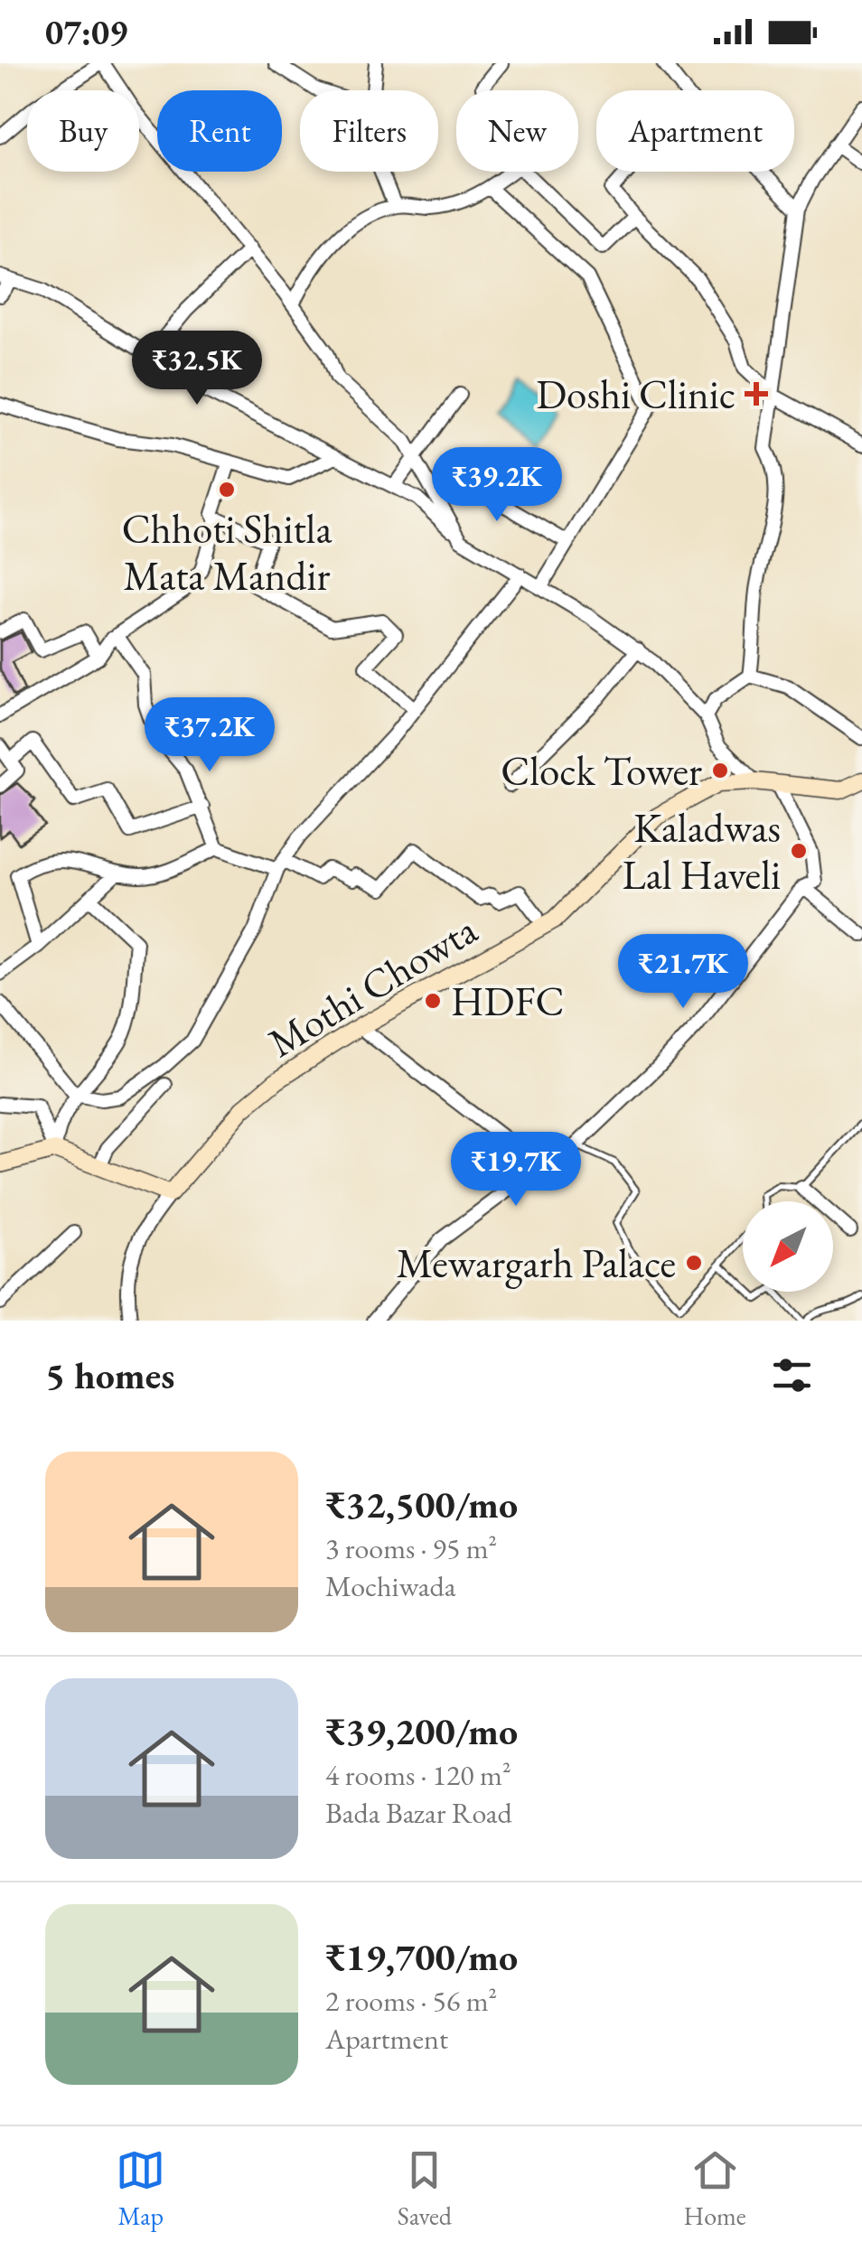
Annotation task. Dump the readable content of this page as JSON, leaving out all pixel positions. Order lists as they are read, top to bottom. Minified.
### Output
{"streets":{"main road":["Mothi Chowta"]},"places":{"health":["Doshi Clinic"],"other":["Chhoti Shitla Mata Mandir","Clock Tower","Kaladwas Lal Haveli","HDFC","Mewargarh Palace"]},"north":"bottom left","page":{"status":"07:09","chip":["Buy","Rent","Filters","New","Apartment"],"price":["₹32.5K","₹39.2K","₹37.2K","₹21.7K","₹19.7K"],"heading":"5 homes","list":[{"name":"₹32,500/mo","note":"3 rooms · 95 m² · Mochiwada"},{"name":"₹39,200/mo","note":"4 rooms · 120 m² · Bada Bazar Road"},{"name":"₹19,700/mo","note":"2 rooms · 56 m² · Apartment"}],"tabs":["Map","Saved","Home"]}}
